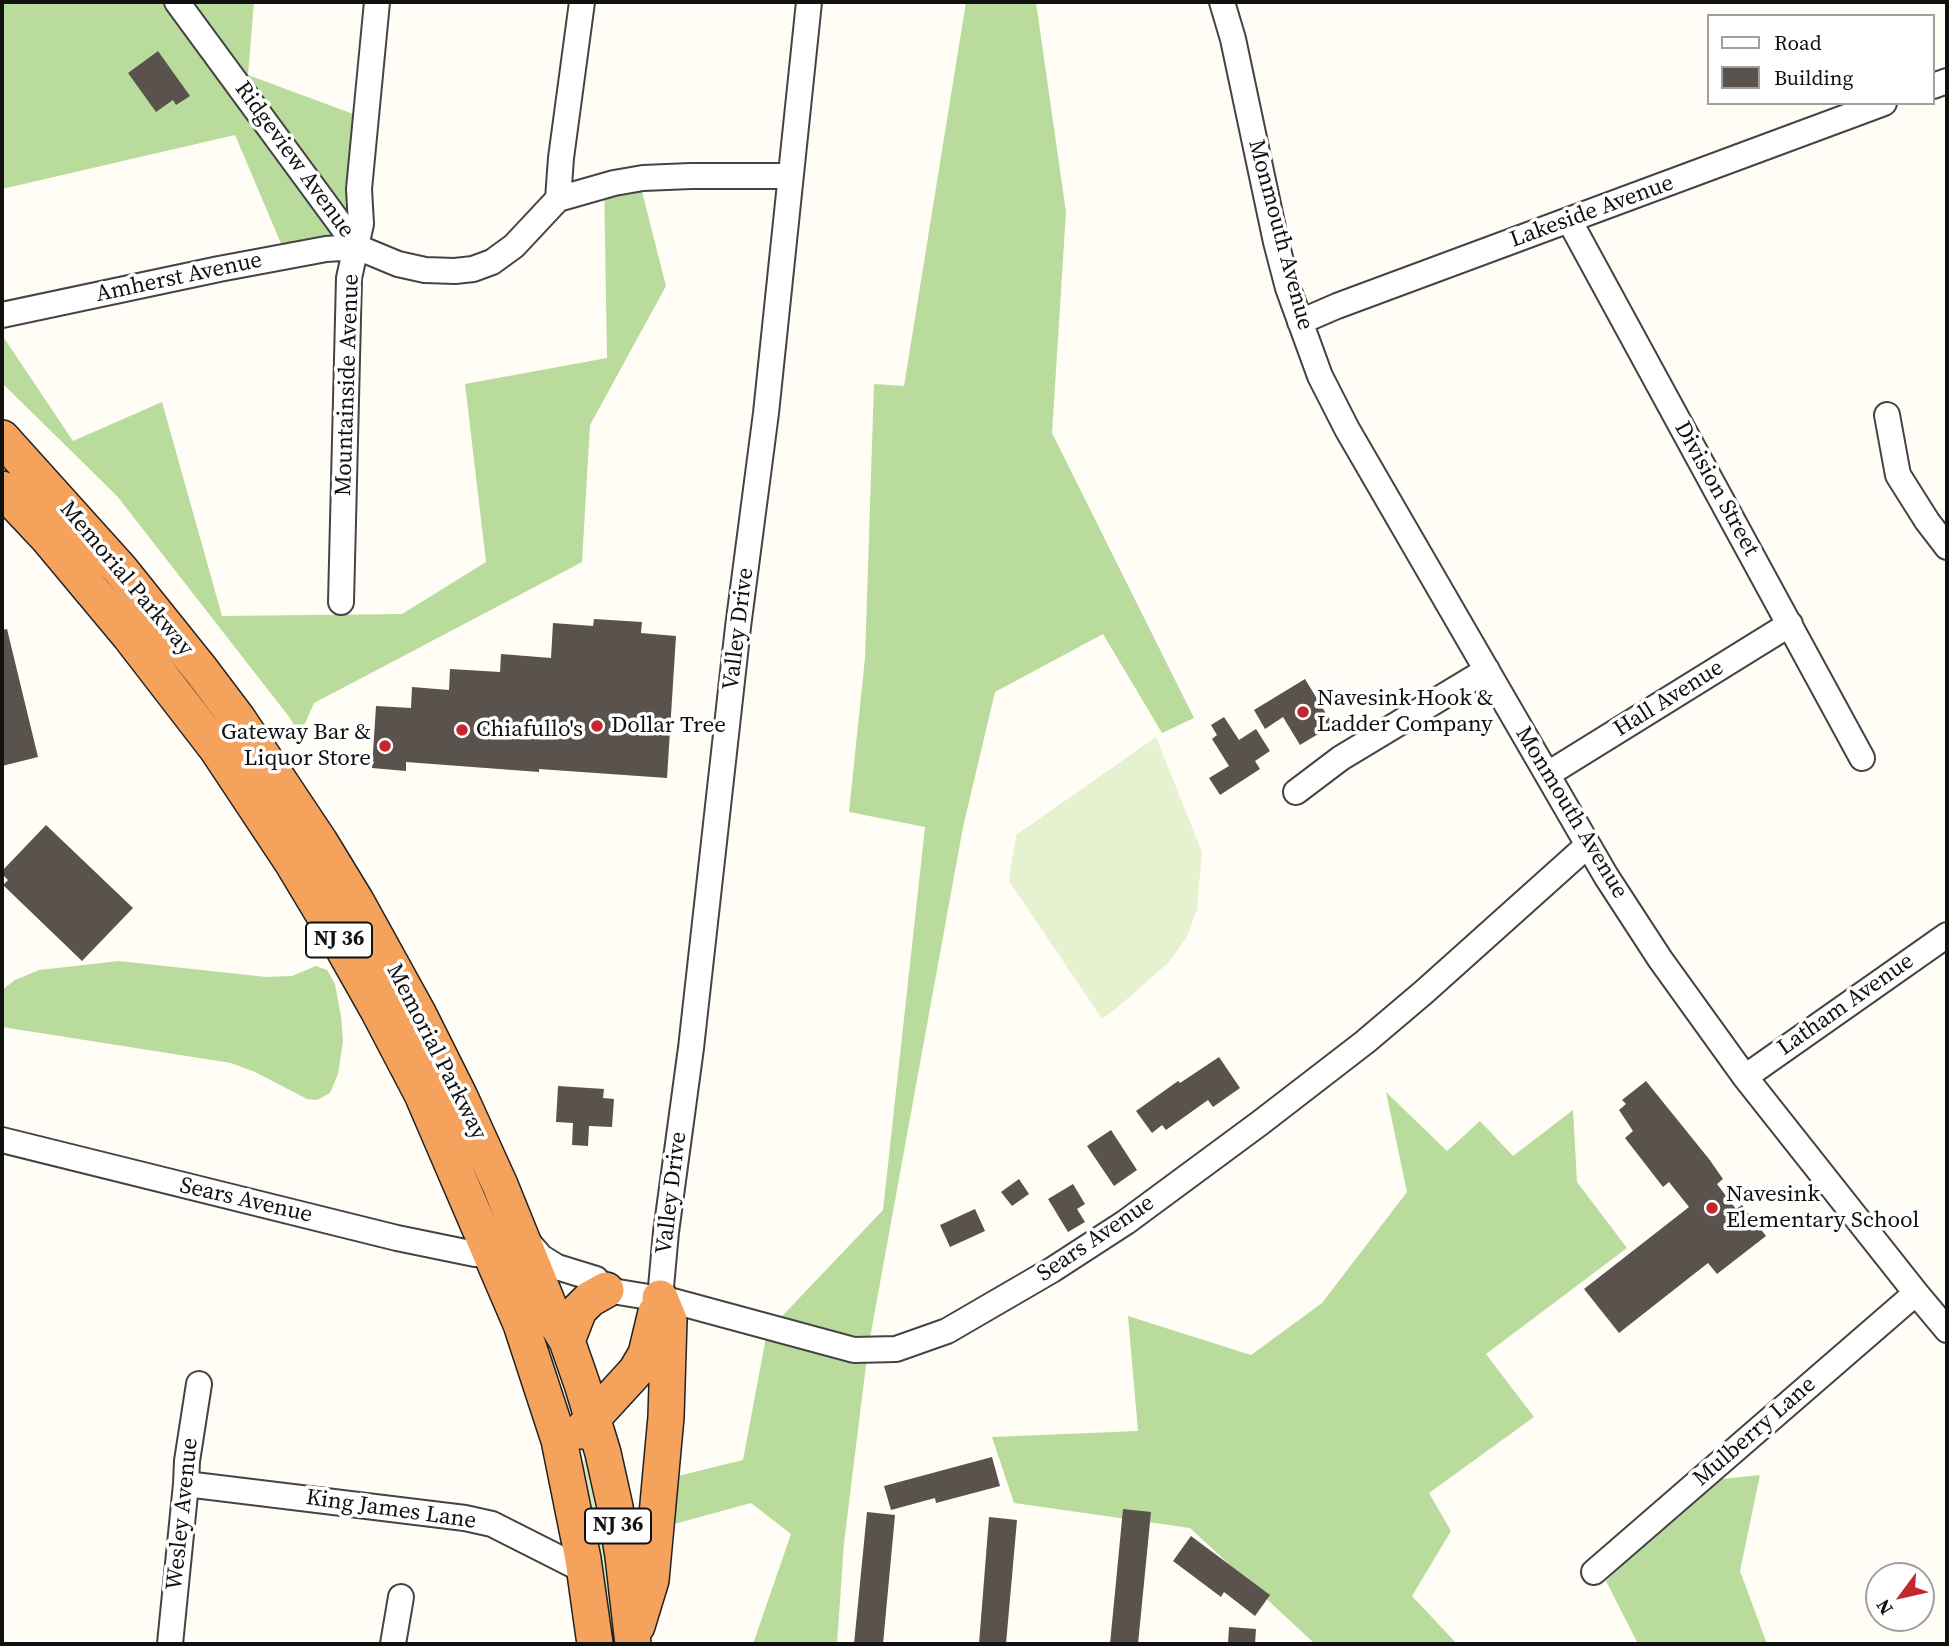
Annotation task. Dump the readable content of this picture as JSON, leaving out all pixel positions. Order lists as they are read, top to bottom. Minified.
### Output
{"streets":{"highway":["Memorial Parkway","NJ 36"],"street":["Ridgeview Avenue","Lakeside Avenue","Monmouth Avenue","Amherst Avenue","Mountainside Avenue","Division Street","Valley Drive","Hall Avenue","Latham Avenue","Sears Avenue","Mulberry Lane","King James Lane","Wesley Avenue"]},"crossings":[["Ridgeview Avenue","Amherst Avenue"],["Ridgeview Avenue","Mountainside Avenue"],["Lakeside Avenue","Monmouth Avenue"],["Lakeside Avenue","Division Street"],["Monmouth Avenue","Hall Avenue"],["Monmouth Avenue","Latham Avenue"],["Monmouth Avenue","Sears Avenue"],["Monmouth Avenue","Mulberry Lane"],["Amherst Avenue","Mountainside Avenue"],["Division Street","Hall Avenue"],["Memorial Parkway","Sears Avenue"],["Memorial Parkway","King James Lane"],["Valley Drive","Sears Avenue"],["King James Lane","Wesley Avenue"]],"places":["Navesink Hook & Ladder Company","Dollar Tree","Chiafullo's","Gateway Bar & Liquor Store","Navesink Elementary School"],"legend":["Road","Building"],"north":"bottom left"}
